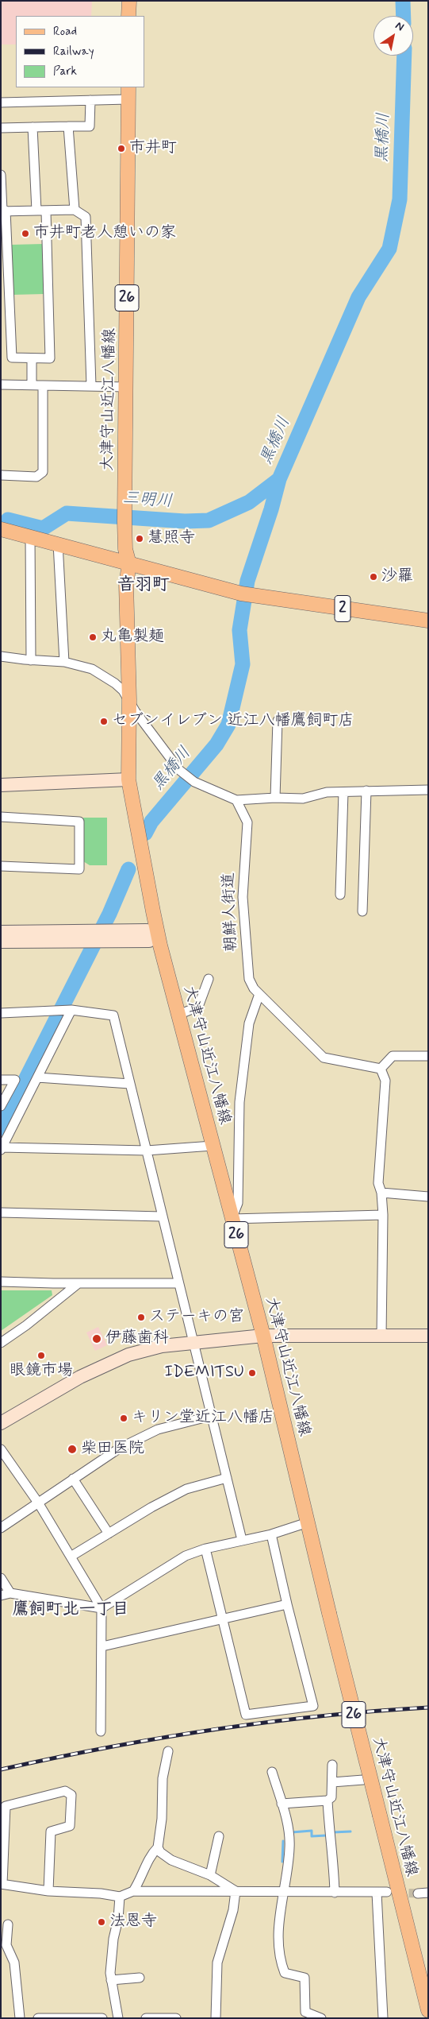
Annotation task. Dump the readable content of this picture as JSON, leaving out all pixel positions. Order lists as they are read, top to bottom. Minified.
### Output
{"streets":{"main road":["26","大津守山近江八幡線","2"],"street":["朝鮮人街道"]},"crossings":[["大津守山近江八幡線","2"]],"districts":["音羽町","鷹飼町北一丁目"],"water":["黒橋川","三明川"],"places":["市井町","市井町老人憩いの家","慧照寺","沙羅","丸亀製麺","セブンイレブン 近江八幡鷹飼町店","ステーキの宮","伊藤歯科","眼鏡市場","IDEMITSU","キリン堂近江八幡店","柴田医院","法恩寺"],"legend":["Road","Railway","Park"],"north":"top right"}
